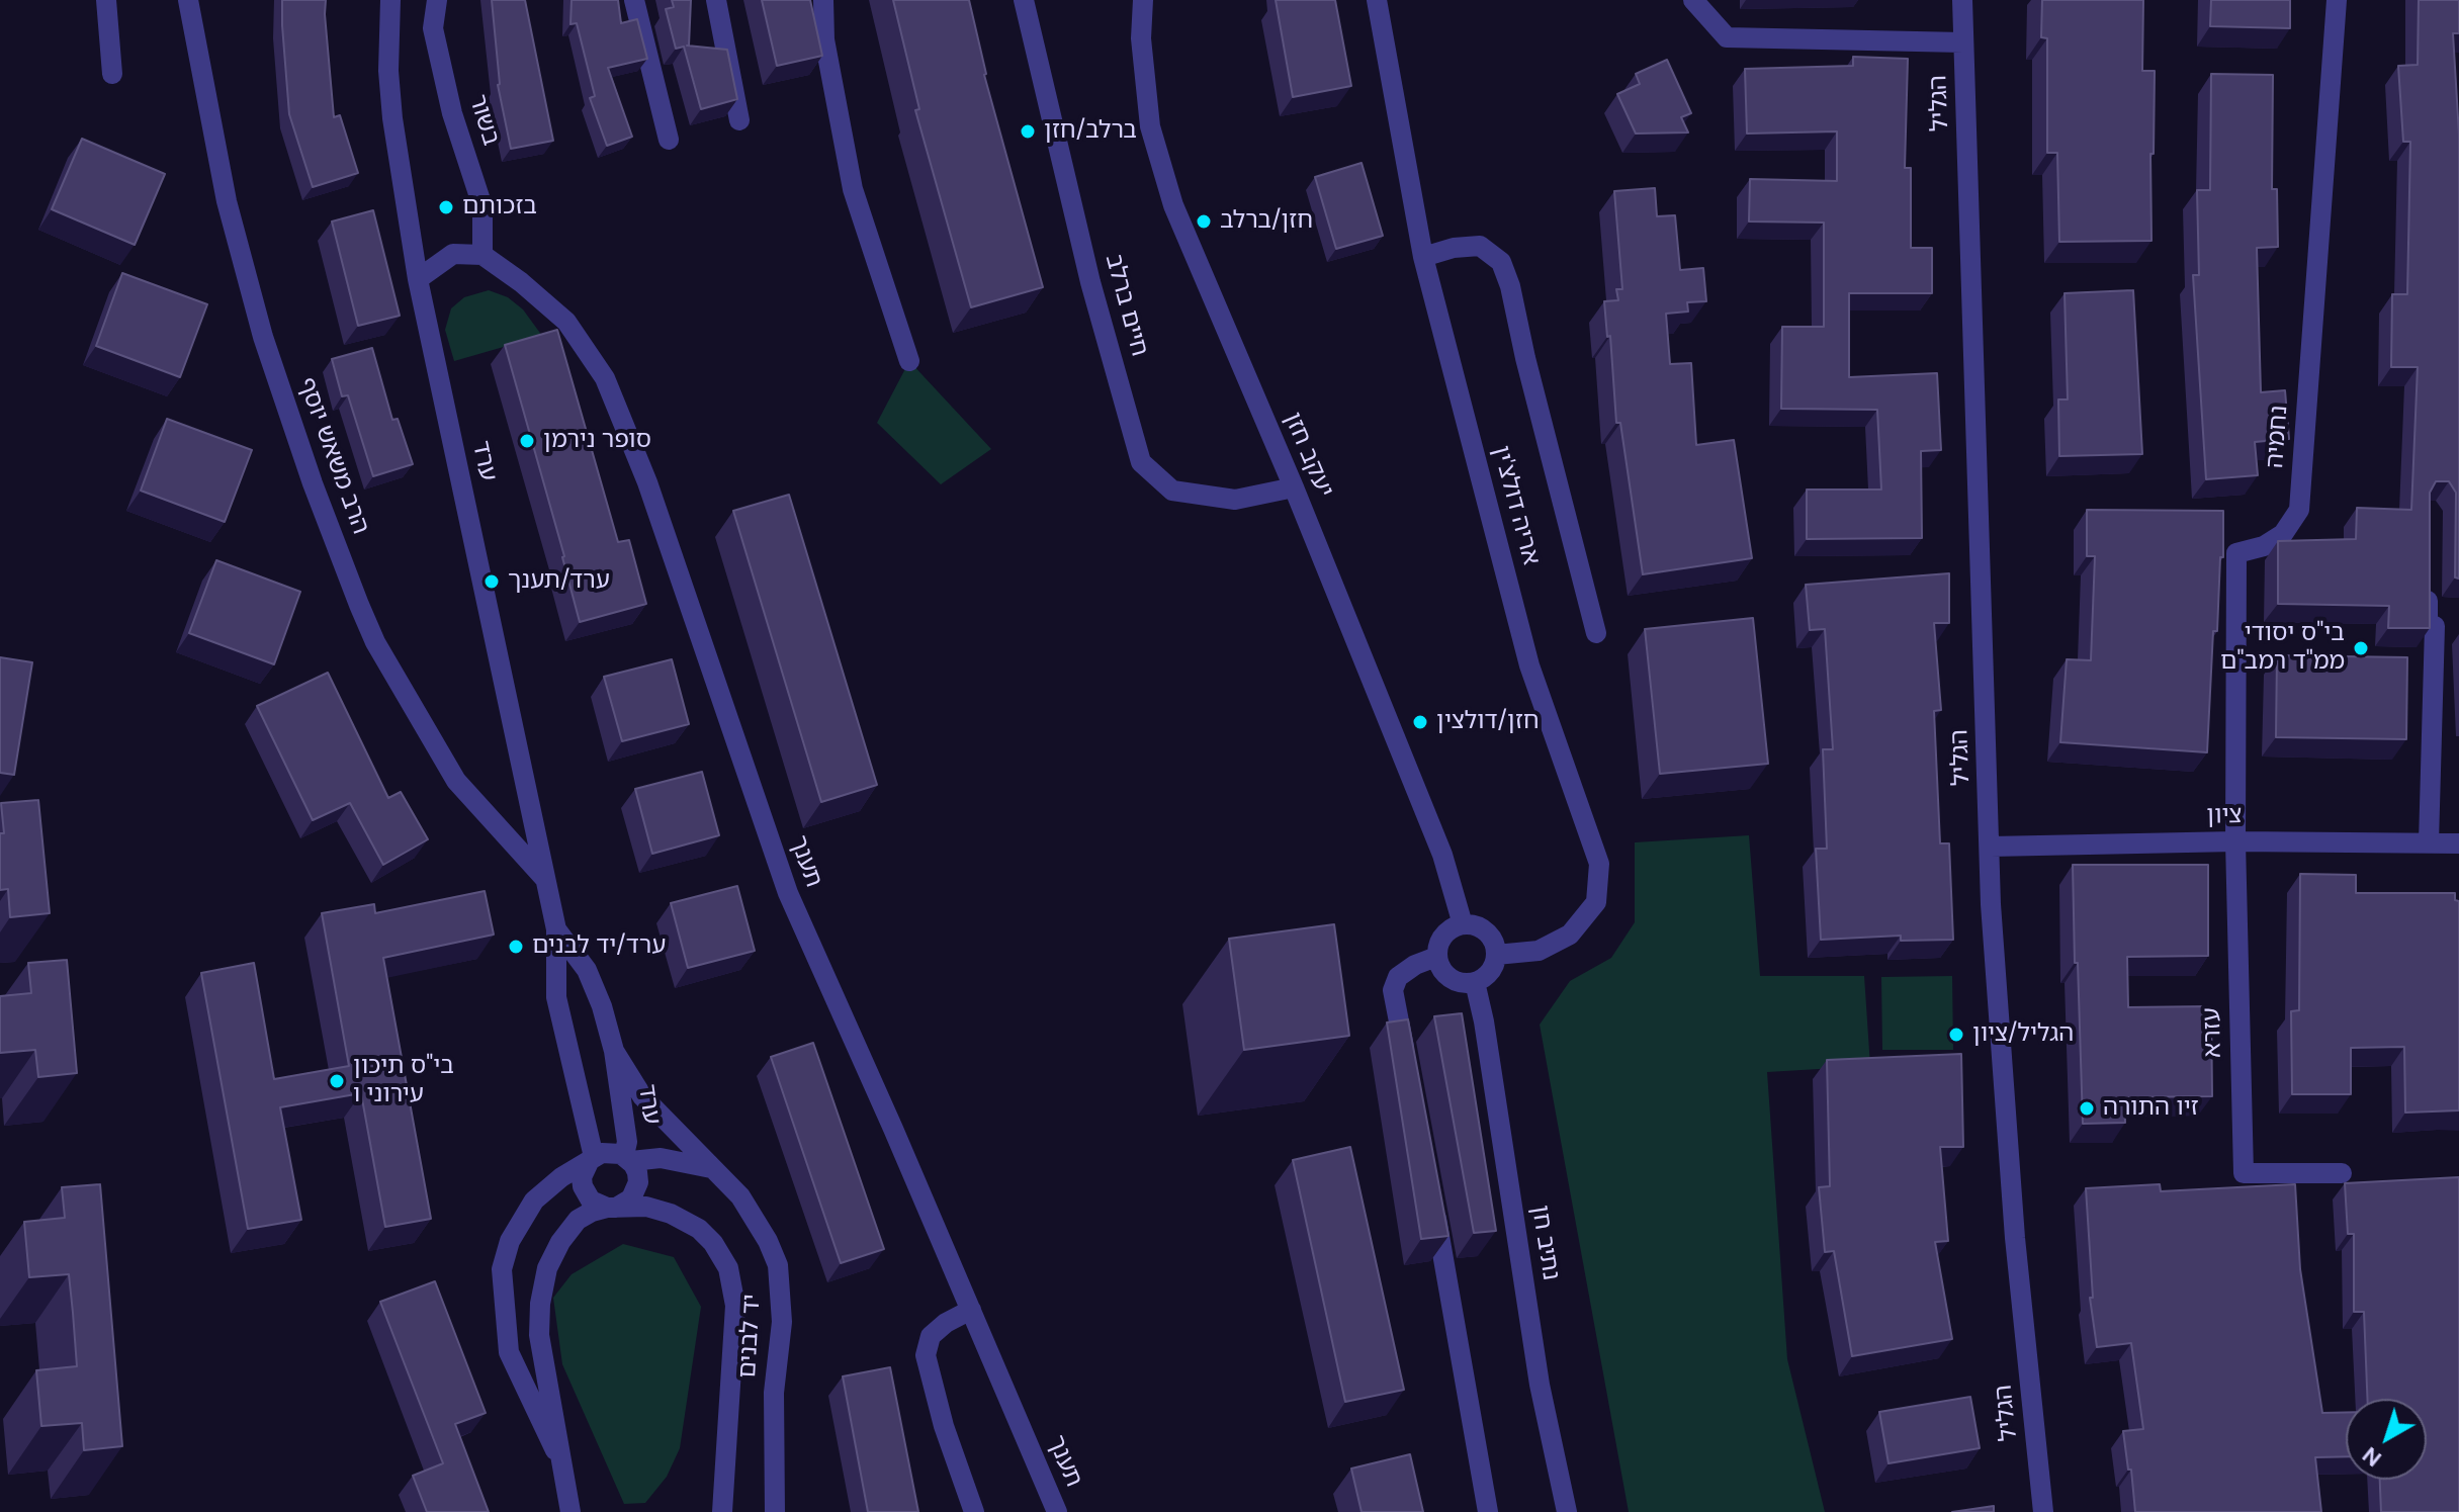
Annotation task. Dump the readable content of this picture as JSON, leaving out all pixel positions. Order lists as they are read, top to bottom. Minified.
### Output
{"streets":{"street":["הגליל","בשור","חיים ברלב","נחמיה","יעקב חזן","הרב משאש יוסף","ערד","אריה דולצ'ין","ציון","תענך","עזרא","נתיב חן","יד לבנים"]},"crossings":[["הגליל","ציון"],["בשור","תענך"],["חיים ברלב","יעקב חזן"],["נחמיה","ציון"],["נחמיה","עזרא"],["יעקב חזן","אריה דולצ'ין"],["יעקב חזן","נתיב חן"],["הרב משאש יוסף","ערד"],["ערד","יד לבנים"],["אריה דולצ'ין","נתיב חן"],["ציון","עזרא"]],"places":["ברלב/חזן","בזכותם","חזן/ברלב","סופר נירמן","ערד/תענך","בי\"ס יסודי ממ\"ד רמב\"ם","חזן/דולצין","ערד/יד לבנים","הגליל/ציון","בי\"ס תיכון עירוני ו","זיו התורה"],"north":"bottom left"}
